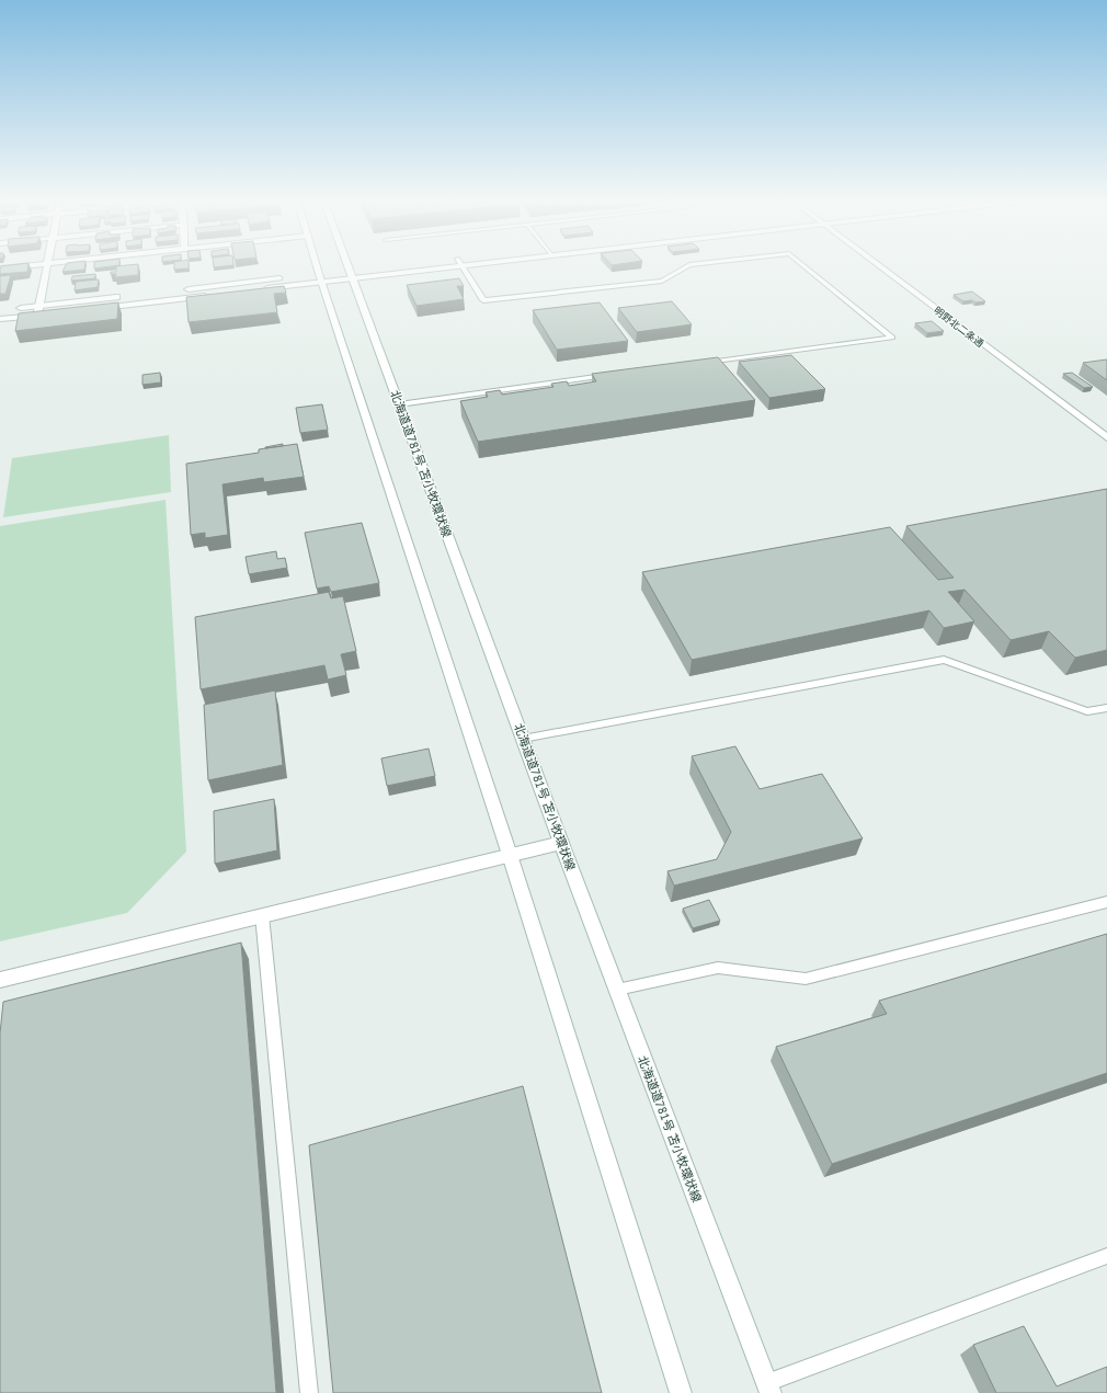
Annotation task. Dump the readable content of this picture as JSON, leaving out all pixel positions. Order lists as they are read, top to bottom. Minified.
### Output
{"streets":{"street":["明野北二条通","北海道道781号 苫小牧環状線"]}}
